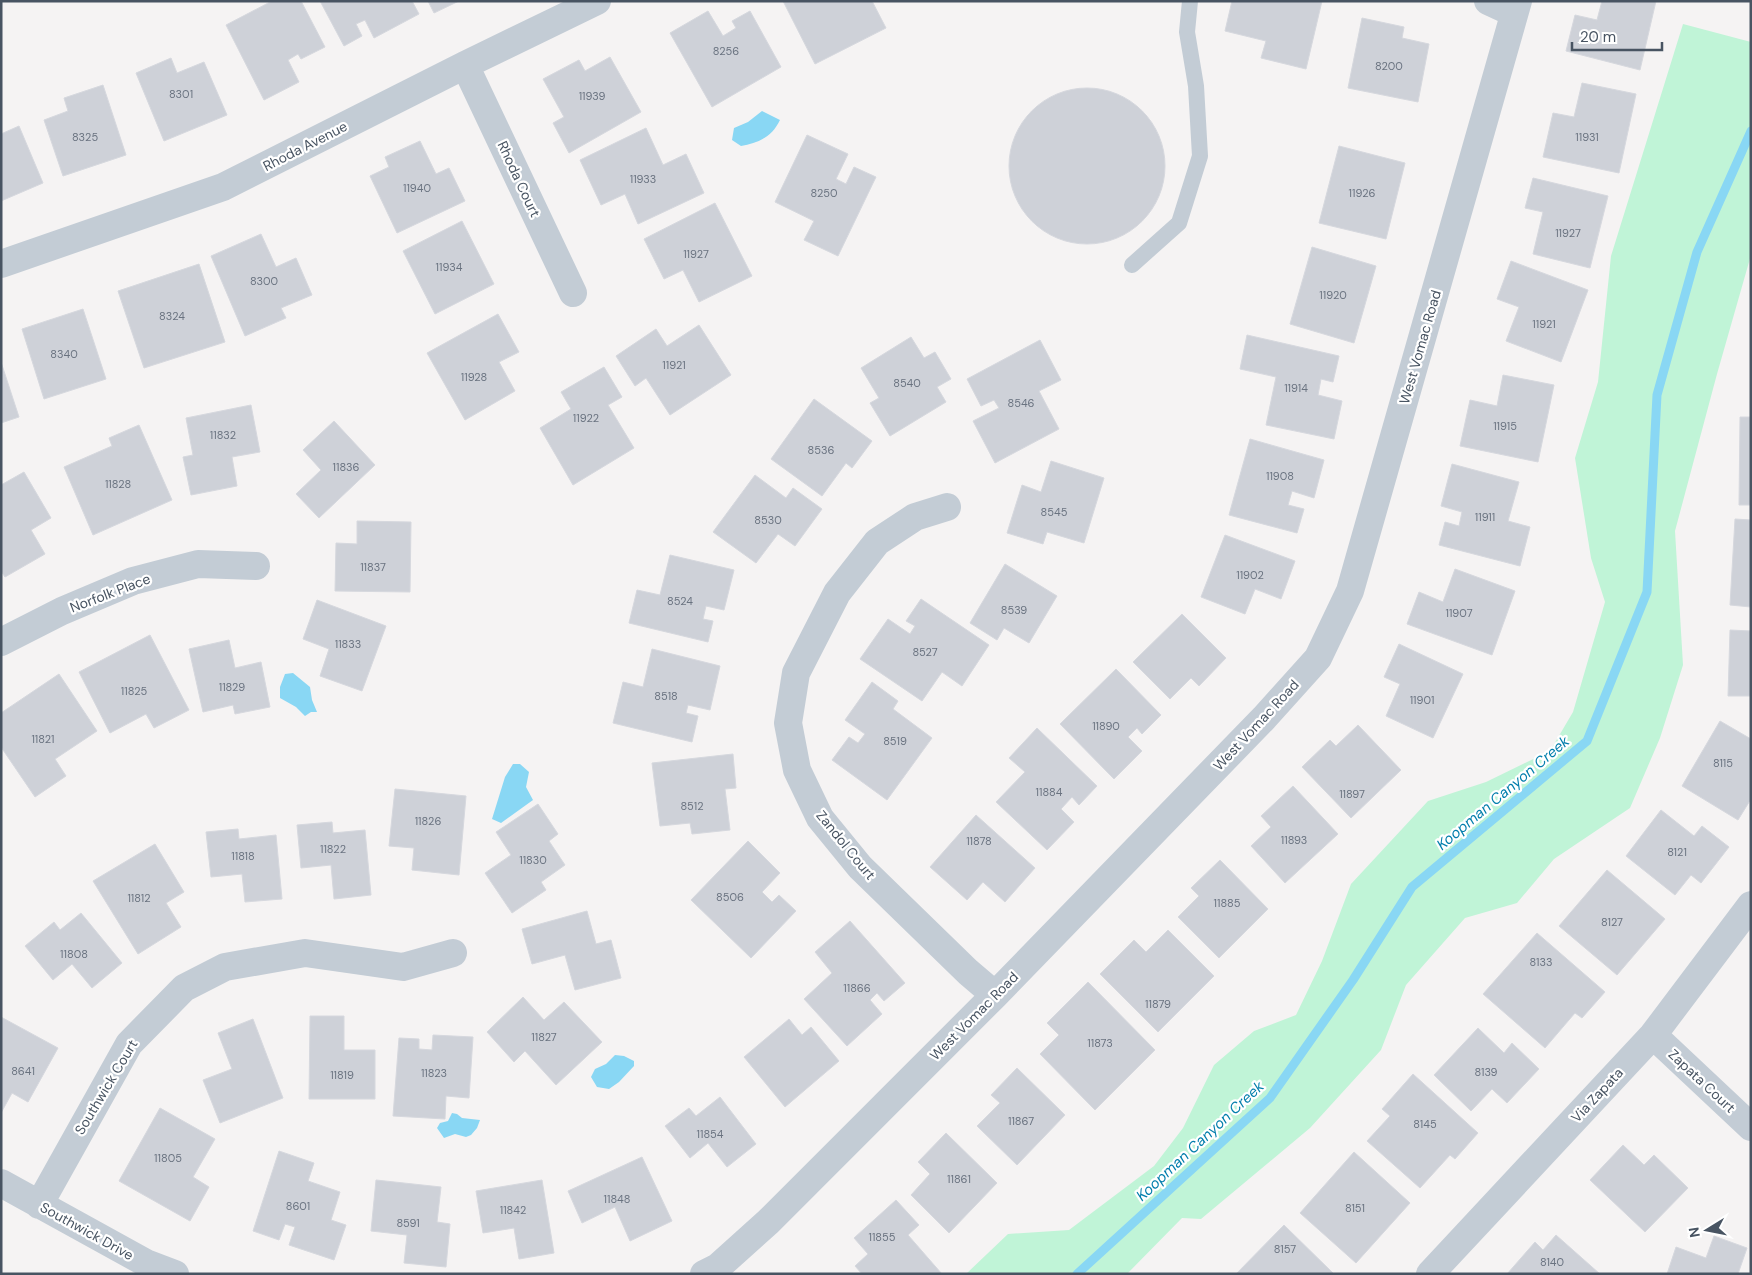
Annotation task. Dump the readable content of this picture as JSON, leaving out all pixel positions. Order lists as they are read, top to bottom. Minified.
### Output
{"streets":{"street":["Rhoda Avenue","Rhoda Court","West Vomac Road","Norfolk Place","Zandol Court","Zapata Court","Southwick Court","Via Zapata","Southwick Drive"]},"crossings":[["Rhoda Avenue","Rhoda Court"],["West Vomac Road","Zandol Court"],["Zapata Court","Via Zapata"],["Southwick Court","Southwick Drive"]],"water":["Koopman Canyon Creek"],"house_numbers":["8256","8200","8301","11939","8325","11931","11933","11940","8250","11926","11927","11927","11934","8300","11920","8324","11921","8340","11921","11928","8540","11914","8546","11922","11915","11832","8536","11836","11908","11828","8545","11911","8530","11837","11902","8524","8539","11907","11833","8527","11829","11825","8518","11901","11890","11821","8519","8115","11884","11897","8512","11826","11893","11878","11822","8121","11818","11830","8506","11812","11885","8127","11808","8133","11866","11879","11827","11873","8641","8139","11823","11819","11867","8145","11854","11805","11861","11848","8601","8151","11842","8591","11855","8157","8140"],"scale_bar":"20 m","north":"left"}
